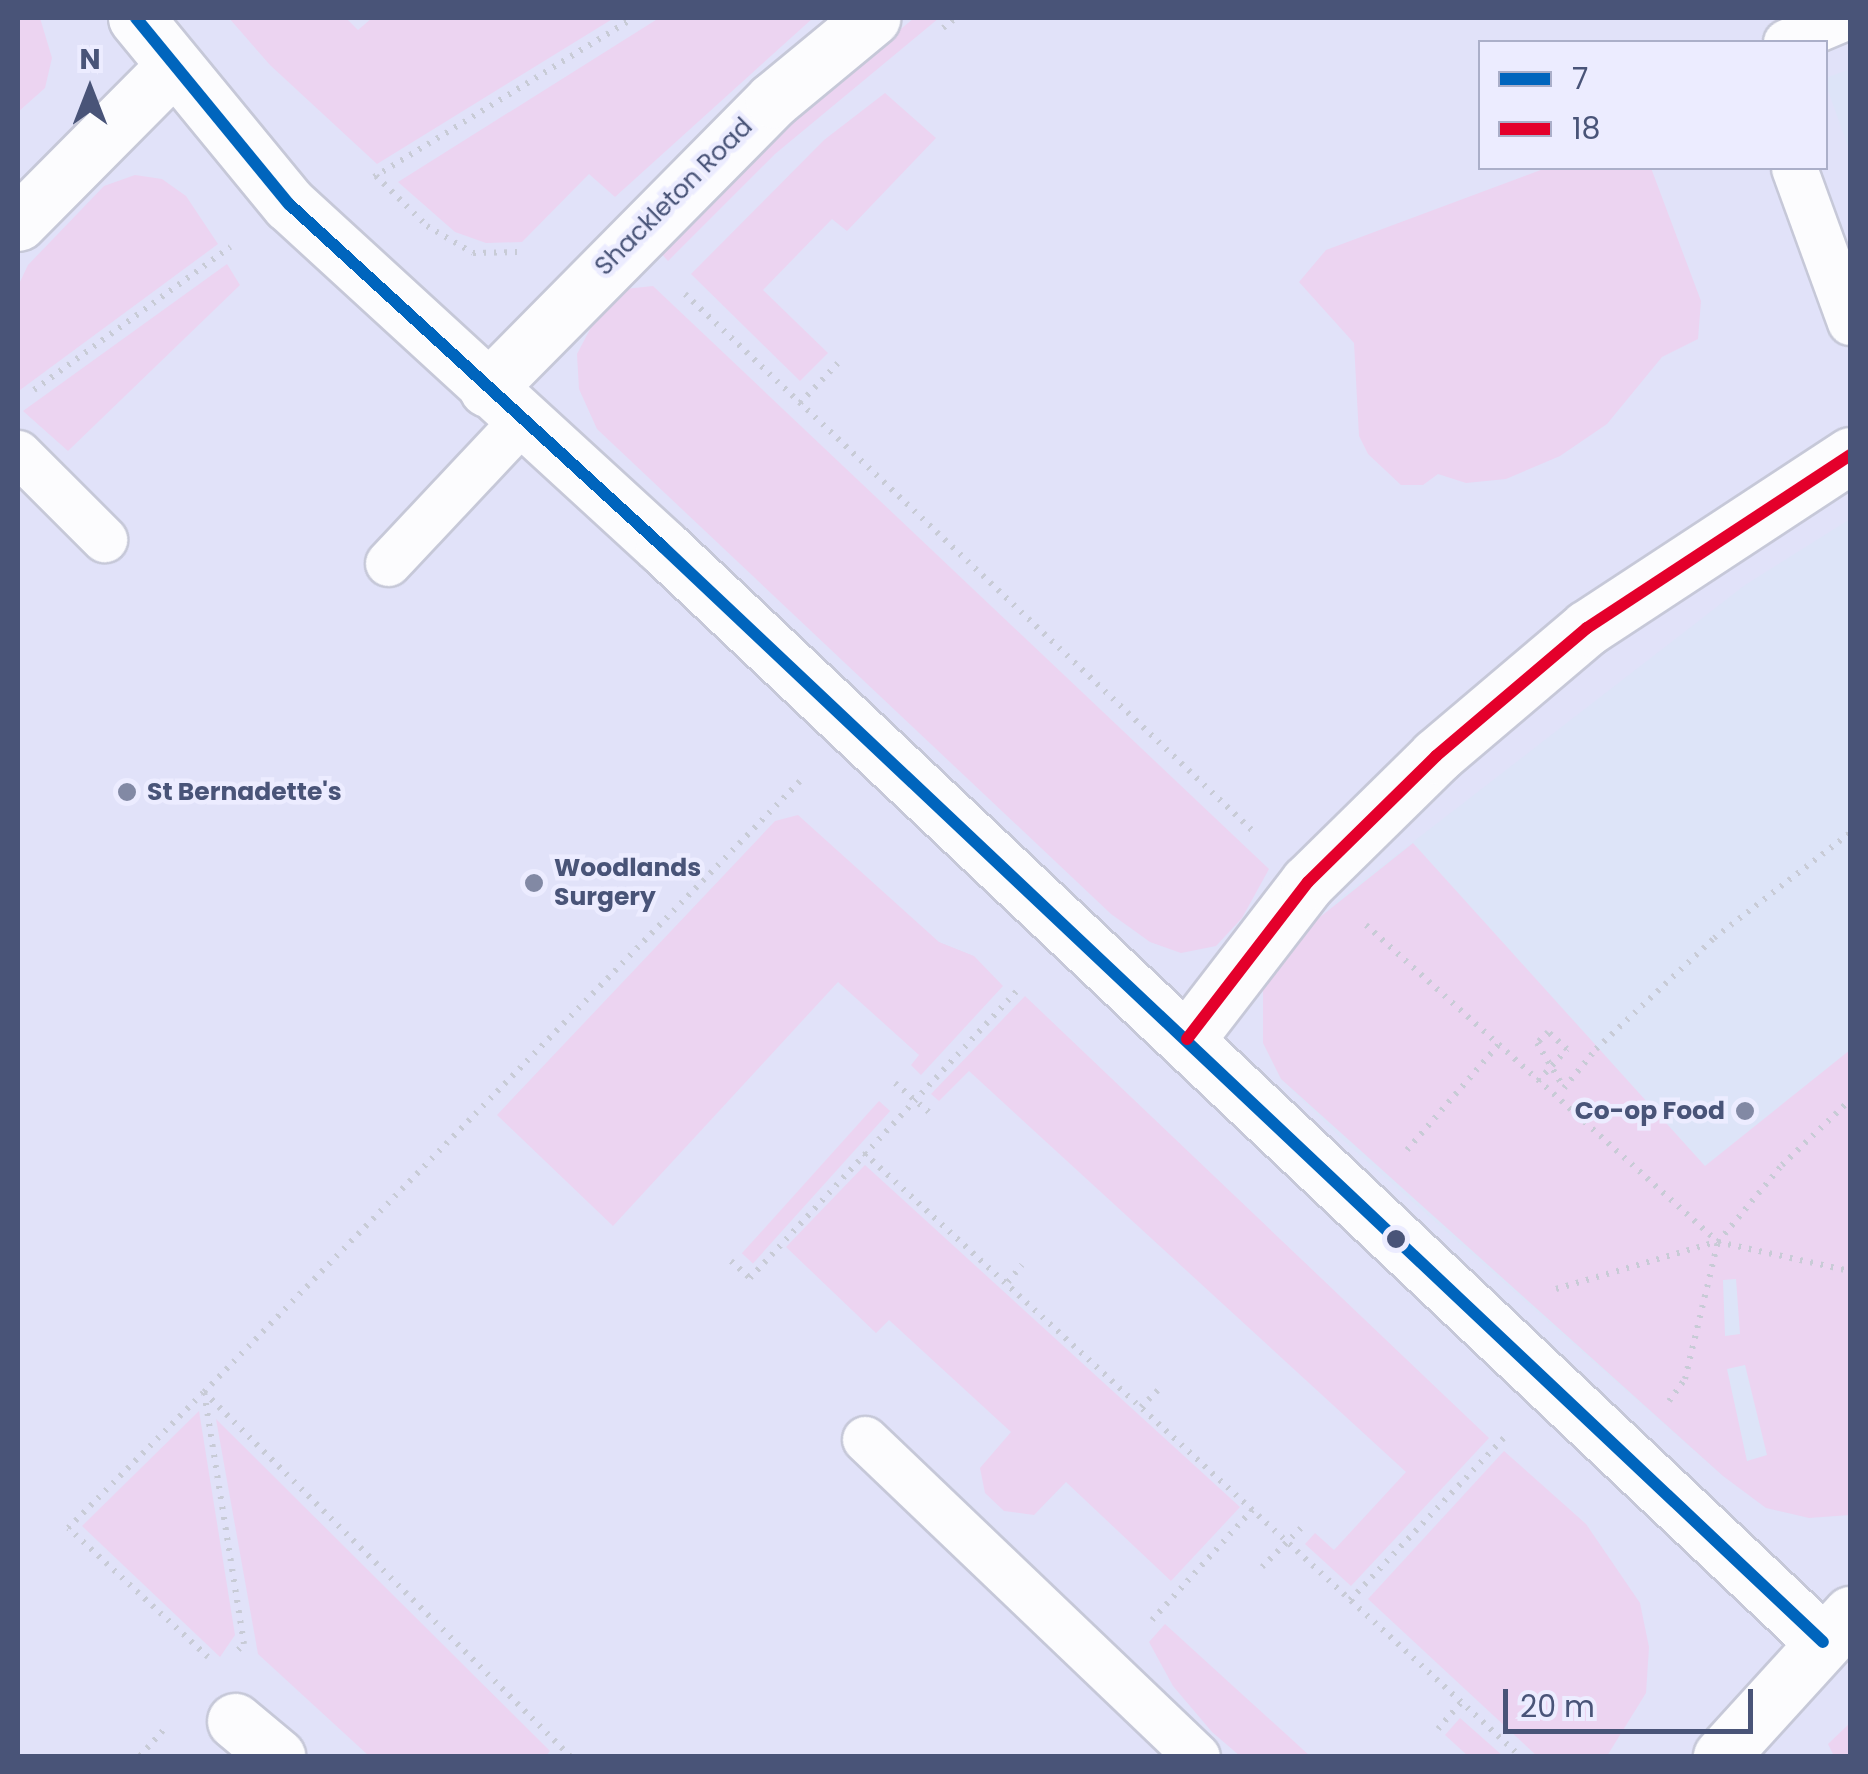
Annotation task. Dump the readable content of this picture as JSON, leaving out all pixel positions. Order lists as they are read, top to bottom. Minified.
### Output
{"streets":{"street":["Shackleton Road"]},"places":["St Bernadette's","Woodlands Surgery","Co-op Food"],"lines":["transit line 7","transit line 18"],"legend":["7","18"],"scale_bar":"20 m","north":"top"}
